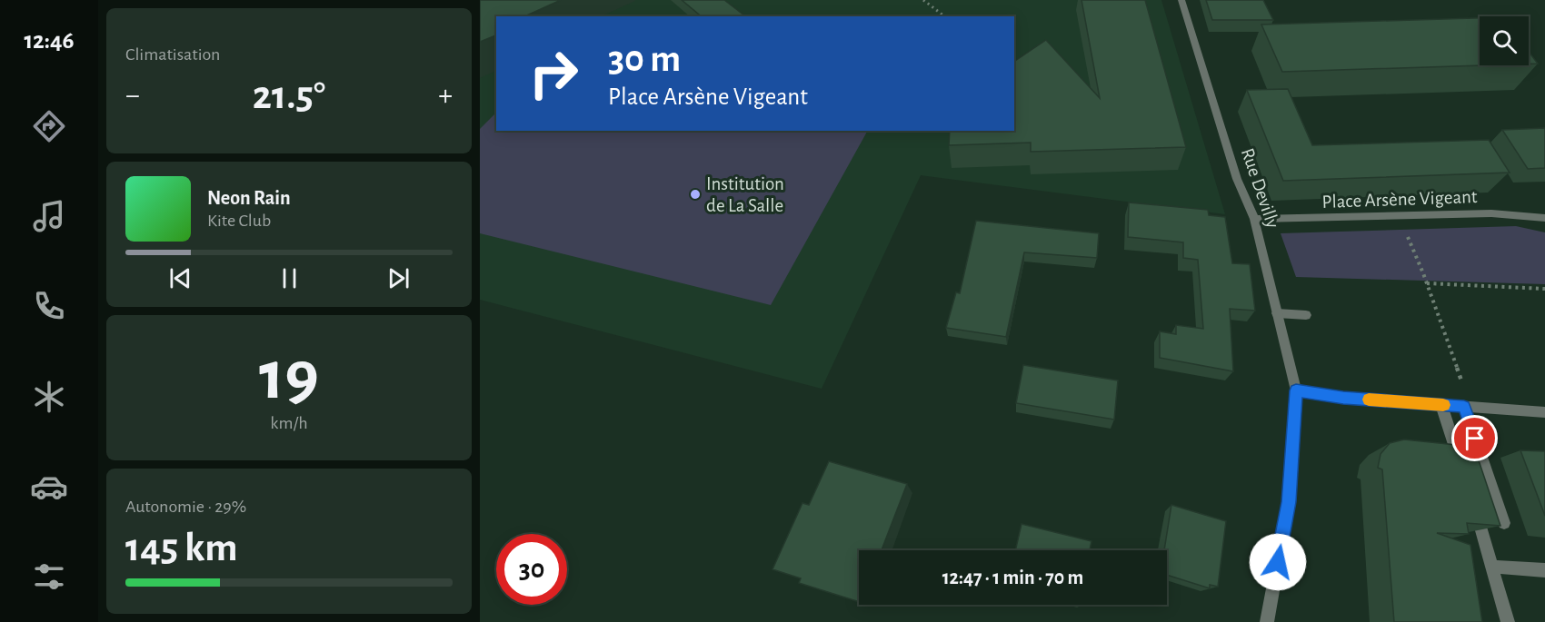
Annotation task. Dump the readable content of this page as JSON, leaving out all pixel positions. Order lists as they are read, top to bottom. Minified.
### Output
{"streets":{"street":["Rue Devilly","Place Arsène Vigeant"]},"crossings":[["Rue Devilly","Place Arsène Vigeant"]],"places":["Institution de La Salle"],"page":{"tabs":"12:46","tile":["Climatisation",["19","km/h"],["Autonomie · 29%","145 km"]],"turn":["30 m","Place Arsène Vigeant"],"heat":["−","21.5°","+"],"song":["Neon Rain","Kite Club"],"limit":"30","trip":"12:47 · 1 min · 70 m"}}
